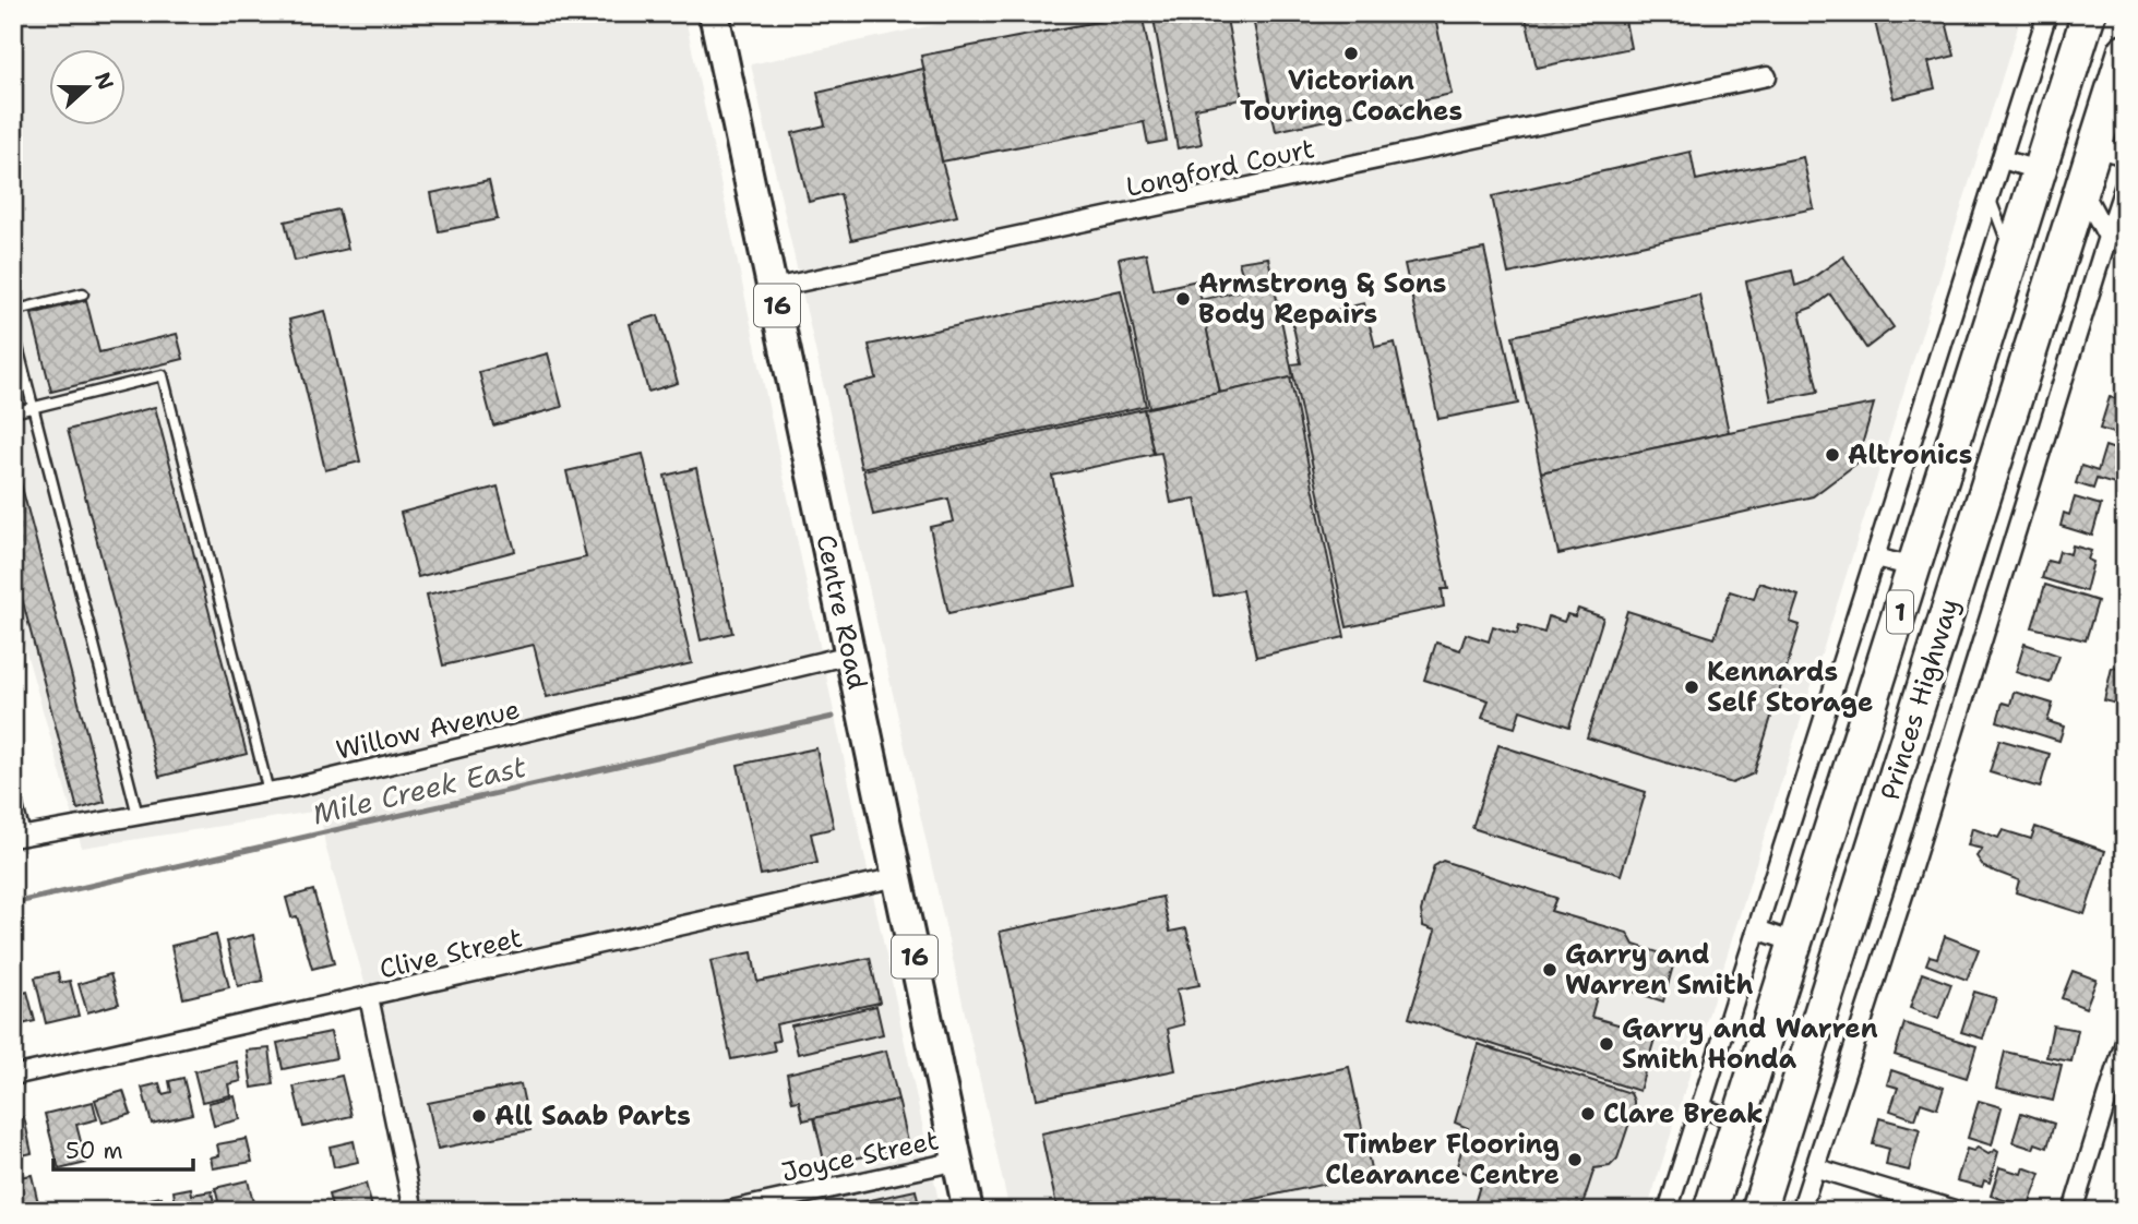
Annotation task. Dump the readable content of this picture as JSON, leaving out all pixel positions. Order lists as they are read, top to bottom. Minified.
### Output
{"streets":{"highway":["1","Princes Highway"],"main road":["16","Centre Road"],"street":["Longford Court","Willow Avenue","Clive Street","Joyce Street"]},"crossings":[["Longford Court","Centre Road"],["Centre Road","Willow Avenue"],["Centre Road","Clive Street"],["Centre Road","Joyce Street"]],"water":["Mile Creek East"],"places":["Victorian Touring Coaches","Armstrong & Sons Body Repairs","Altronics","Kennards Self Storage","Garry and Warren Smith","Garry and Warren Smith Honda","Clare Break","All Saab Parts","Timber Flooring Clearance Centre"],"scale_bar":"50 m","north":"right"}
